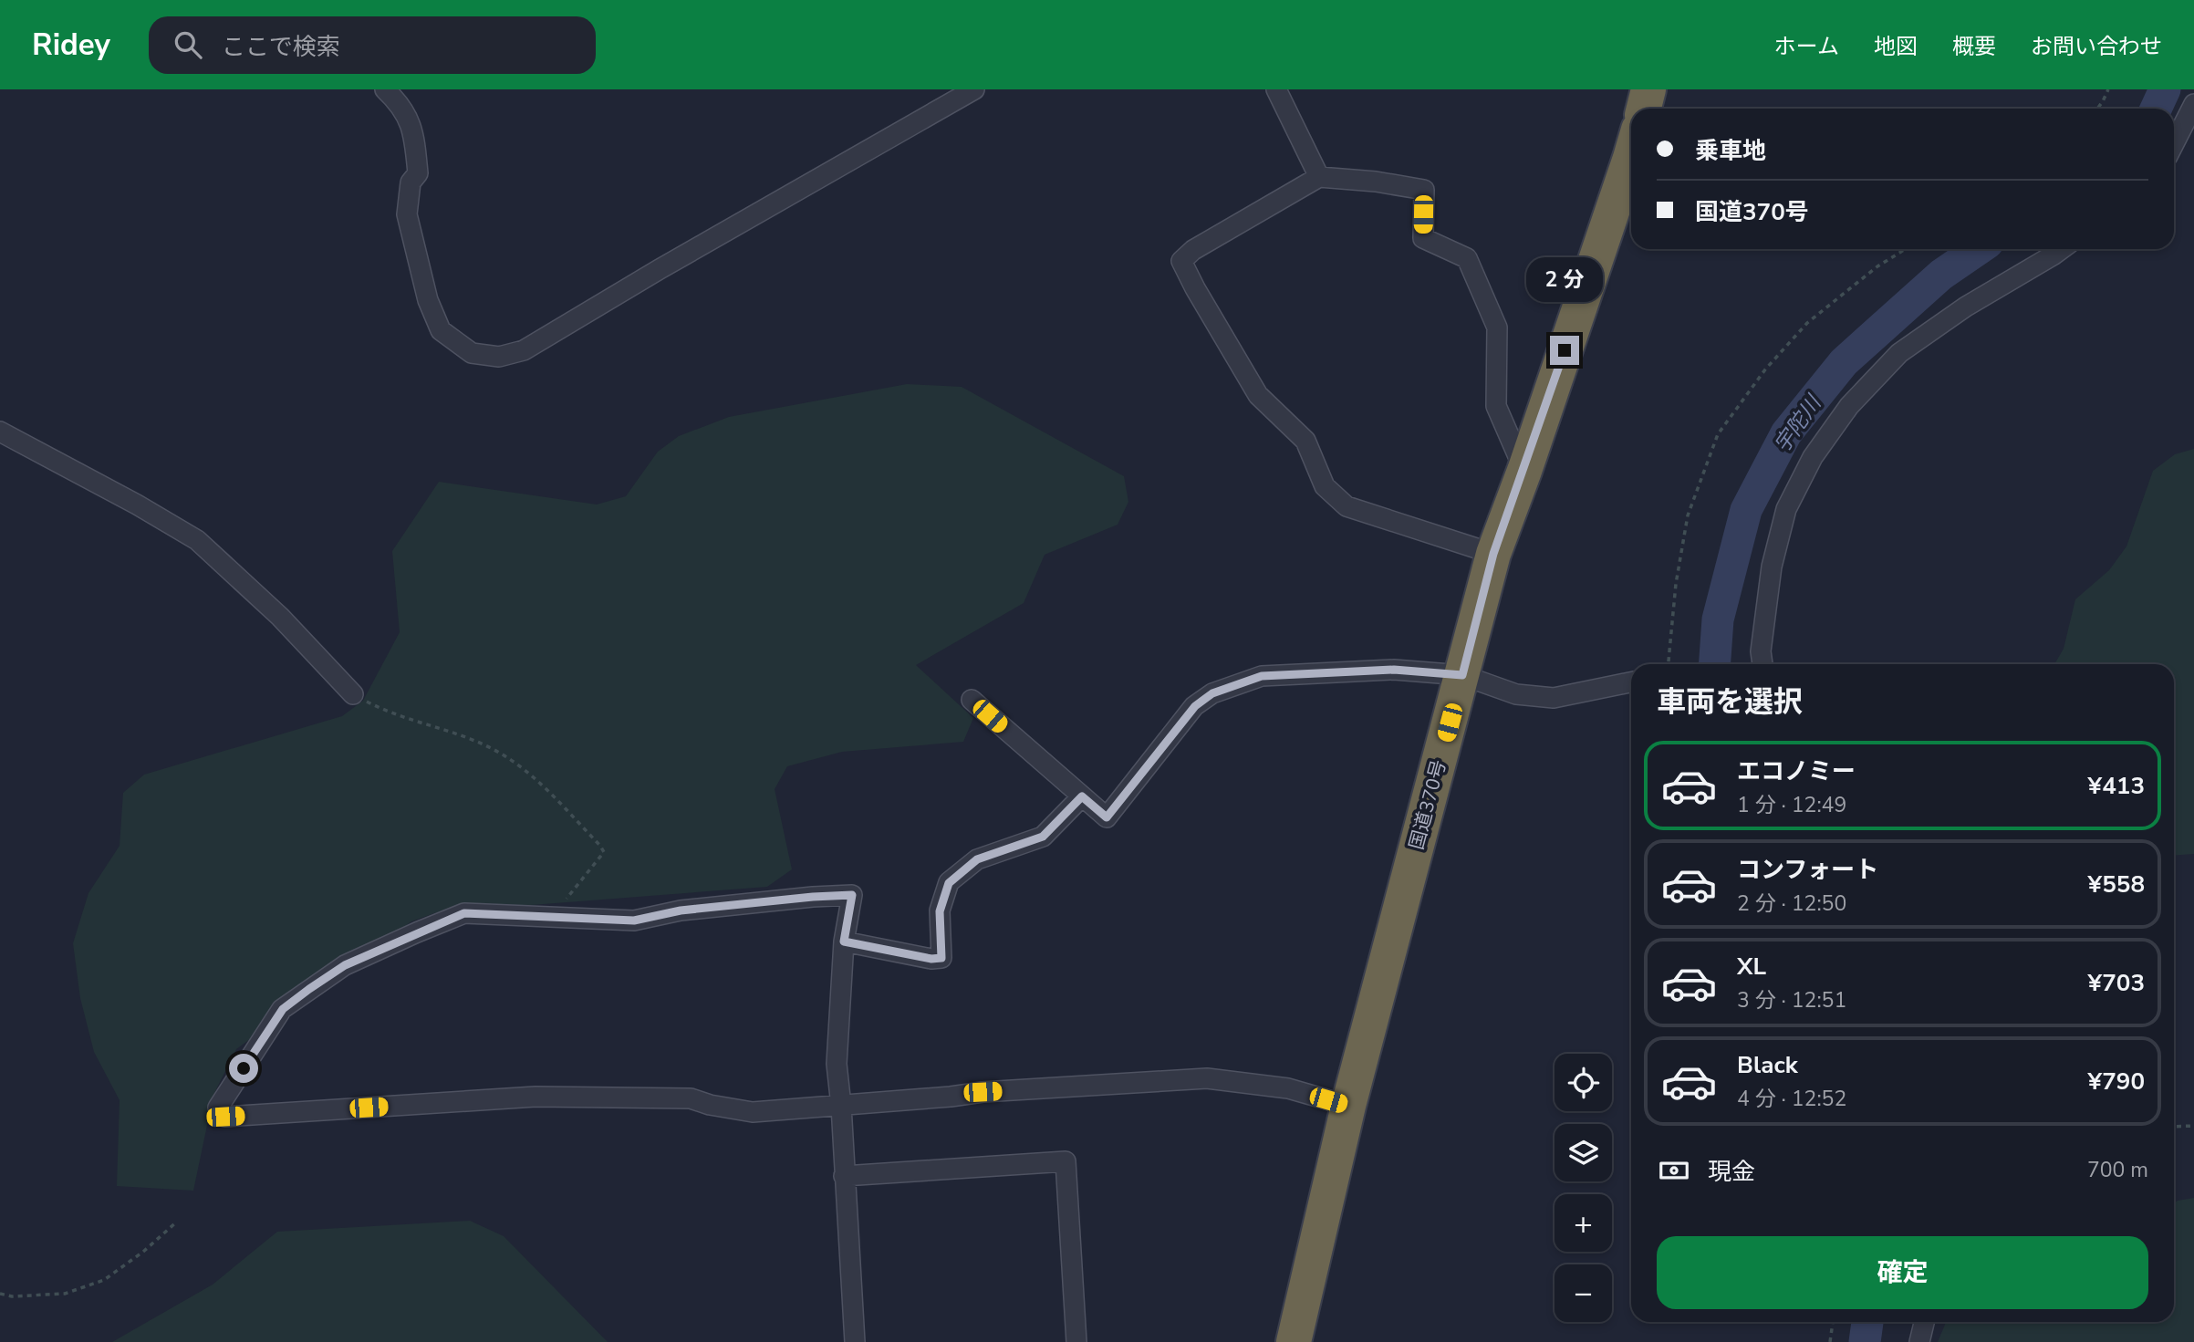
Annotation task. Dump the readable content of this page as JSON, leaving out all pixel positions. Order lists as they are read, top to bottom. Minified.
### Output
{"streets":{"highway":["国道370号"]},"water":["宇陀川"],"page":{"header":"Ridey","search":"ここで検索","nav":["ホーム","地図","概要","お問い合わせ"],"banner":["乗車地","国道370号"],"bubble":"2 分","heading":"車両を選択","list":[{"name":"エコノミー","note":"1 分 · 12:49","value":"¥413"},{"name":"コンフォート","note":"2 分 · 12:50","value":"¥558"},{"name":"XL","note":"3 分 · 12:51","value":"¥703"},{"name":"Black","note":"4 分 · 12:52","value":"¥790"}],"map_buttons":["+","−"],"pay":["現金","700 m"],"buttons":"確定"}}
